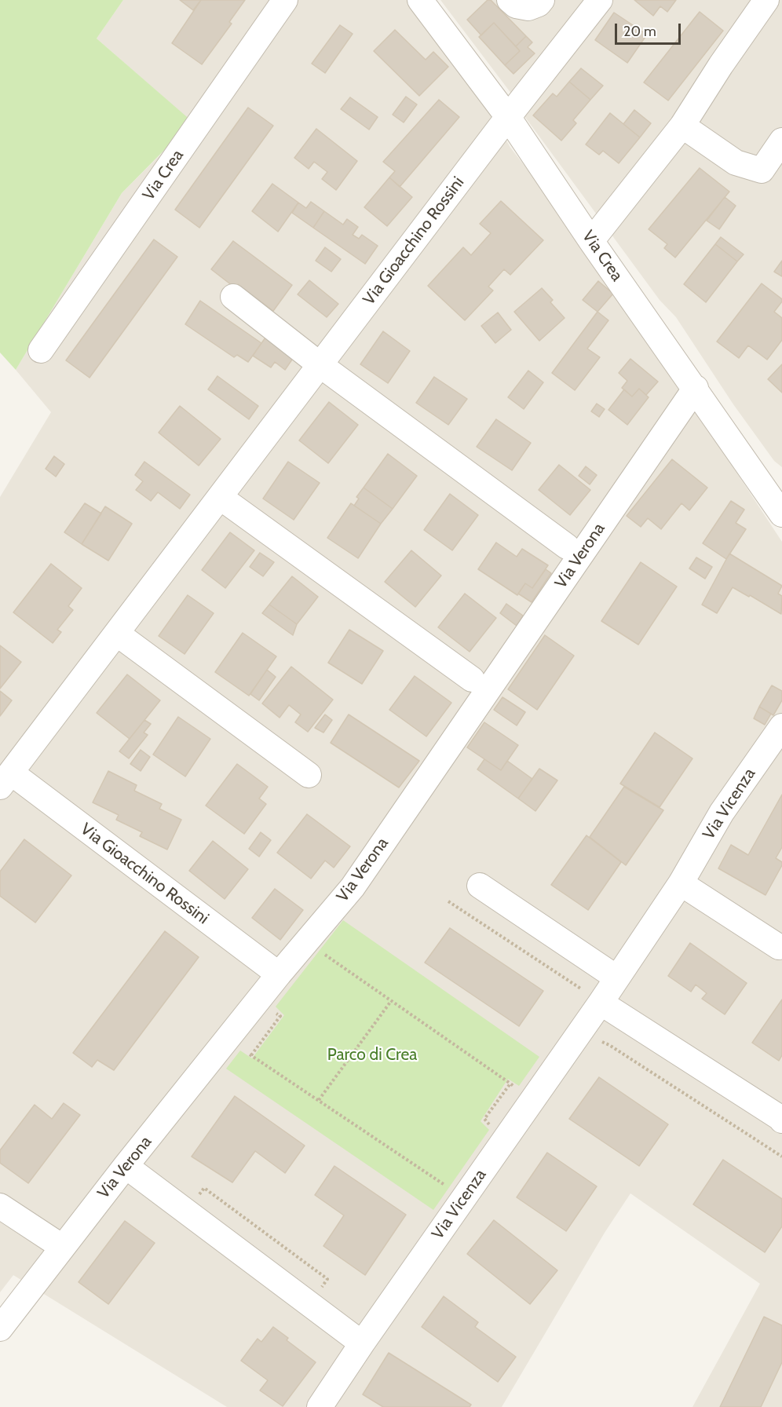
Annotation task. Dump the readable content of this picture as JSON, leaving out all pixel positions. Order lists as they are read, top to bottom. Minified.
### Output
{"streets":{"street":["Via Crea","Via Gioacchino Rossini","Via Verona","Via Vicenza"]},"crossings":[["Via Crea","Via Gioacchino Rossini"],["Via Crea","Via Verona"],["Via Gioacchino Rossini","Via Verona"]],"parks":["Parco di Crea"],"scale_bar":"20 m"}
